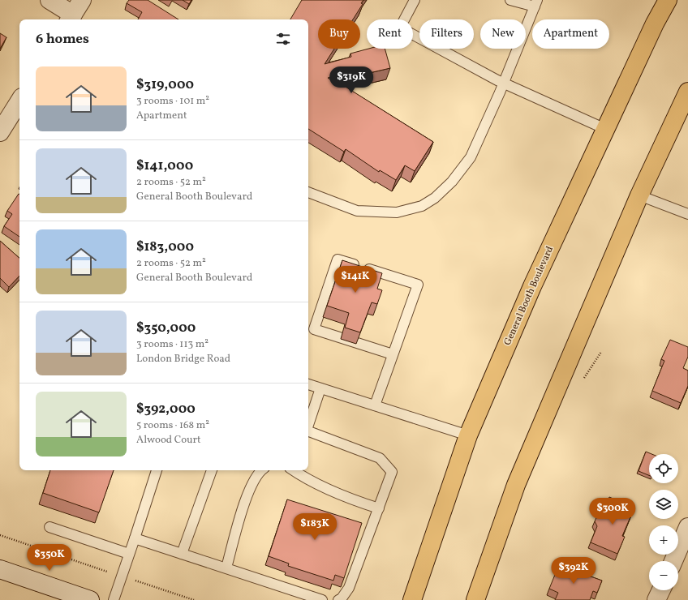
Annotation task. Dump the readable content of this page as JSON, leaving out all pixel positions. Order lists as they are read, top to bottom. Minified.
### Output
{"streets":{"highway":["General Booth Boulevard"]},"page":{"chip":["Buy","Rent","Filters","New","Apartment"],"heading":"6 homes","list":[{"name":"$319,000","note":"3 rooms · 101 m² · Apartment"},{"name":"$141,000","note":"2 rooms · 52 m² · General Booth Boulevard"},{"name":"$183,000","note":"2 rooms · 52 m² · General Booth Boulevard"},{"name":"$350,000","note":"3 rooms · 113 m² · London Bridge Road"},{"name":"$392,000","note":"5 rooms · 168 m² · Alwood Court"}],"price":["$319K","$141K","$300K","$183K","$350K","$392K"],"map_buttons":["+","−"]}}
